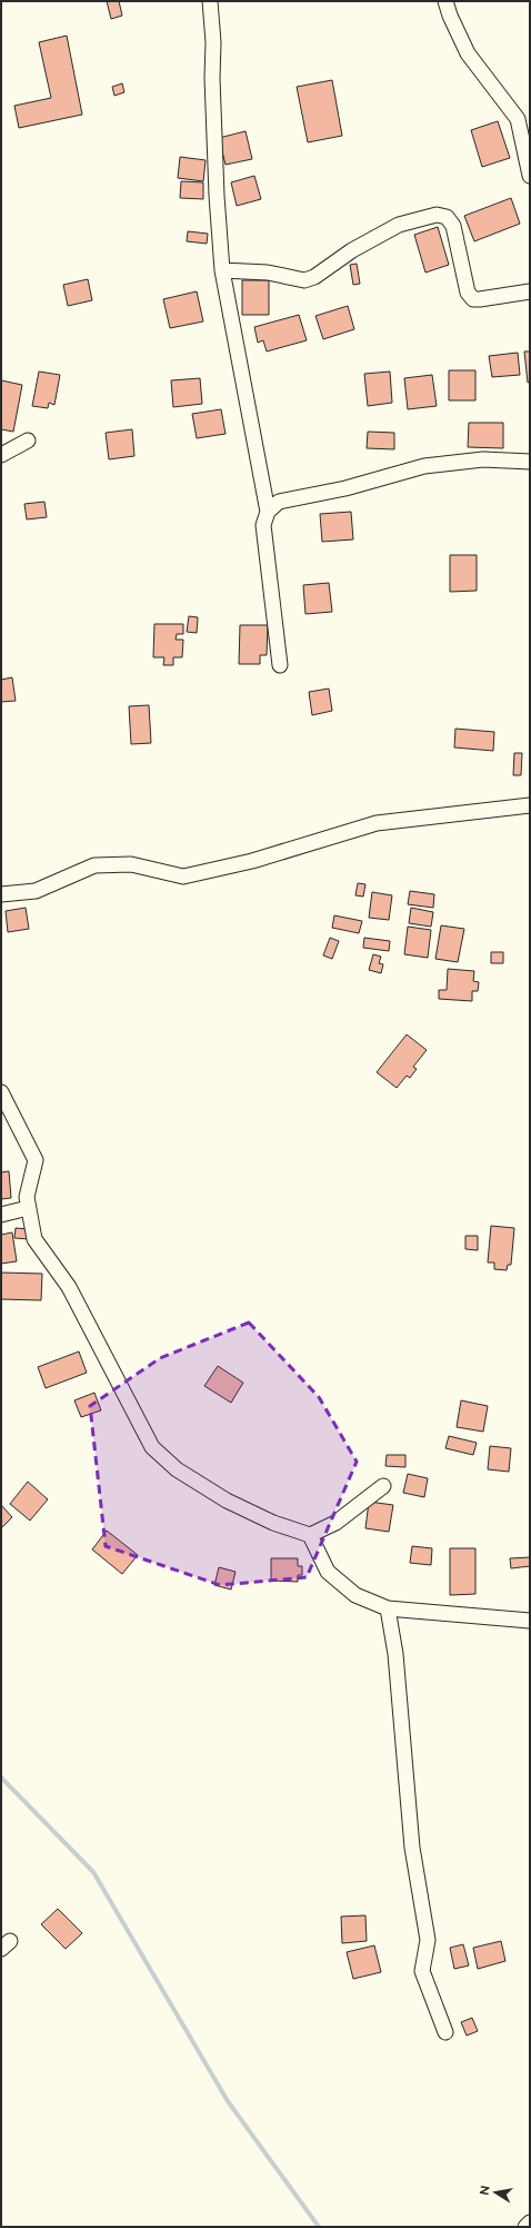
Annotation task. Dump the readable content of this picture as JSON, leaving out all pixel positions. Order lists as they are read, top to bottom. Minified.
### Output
{"north":"left"}
